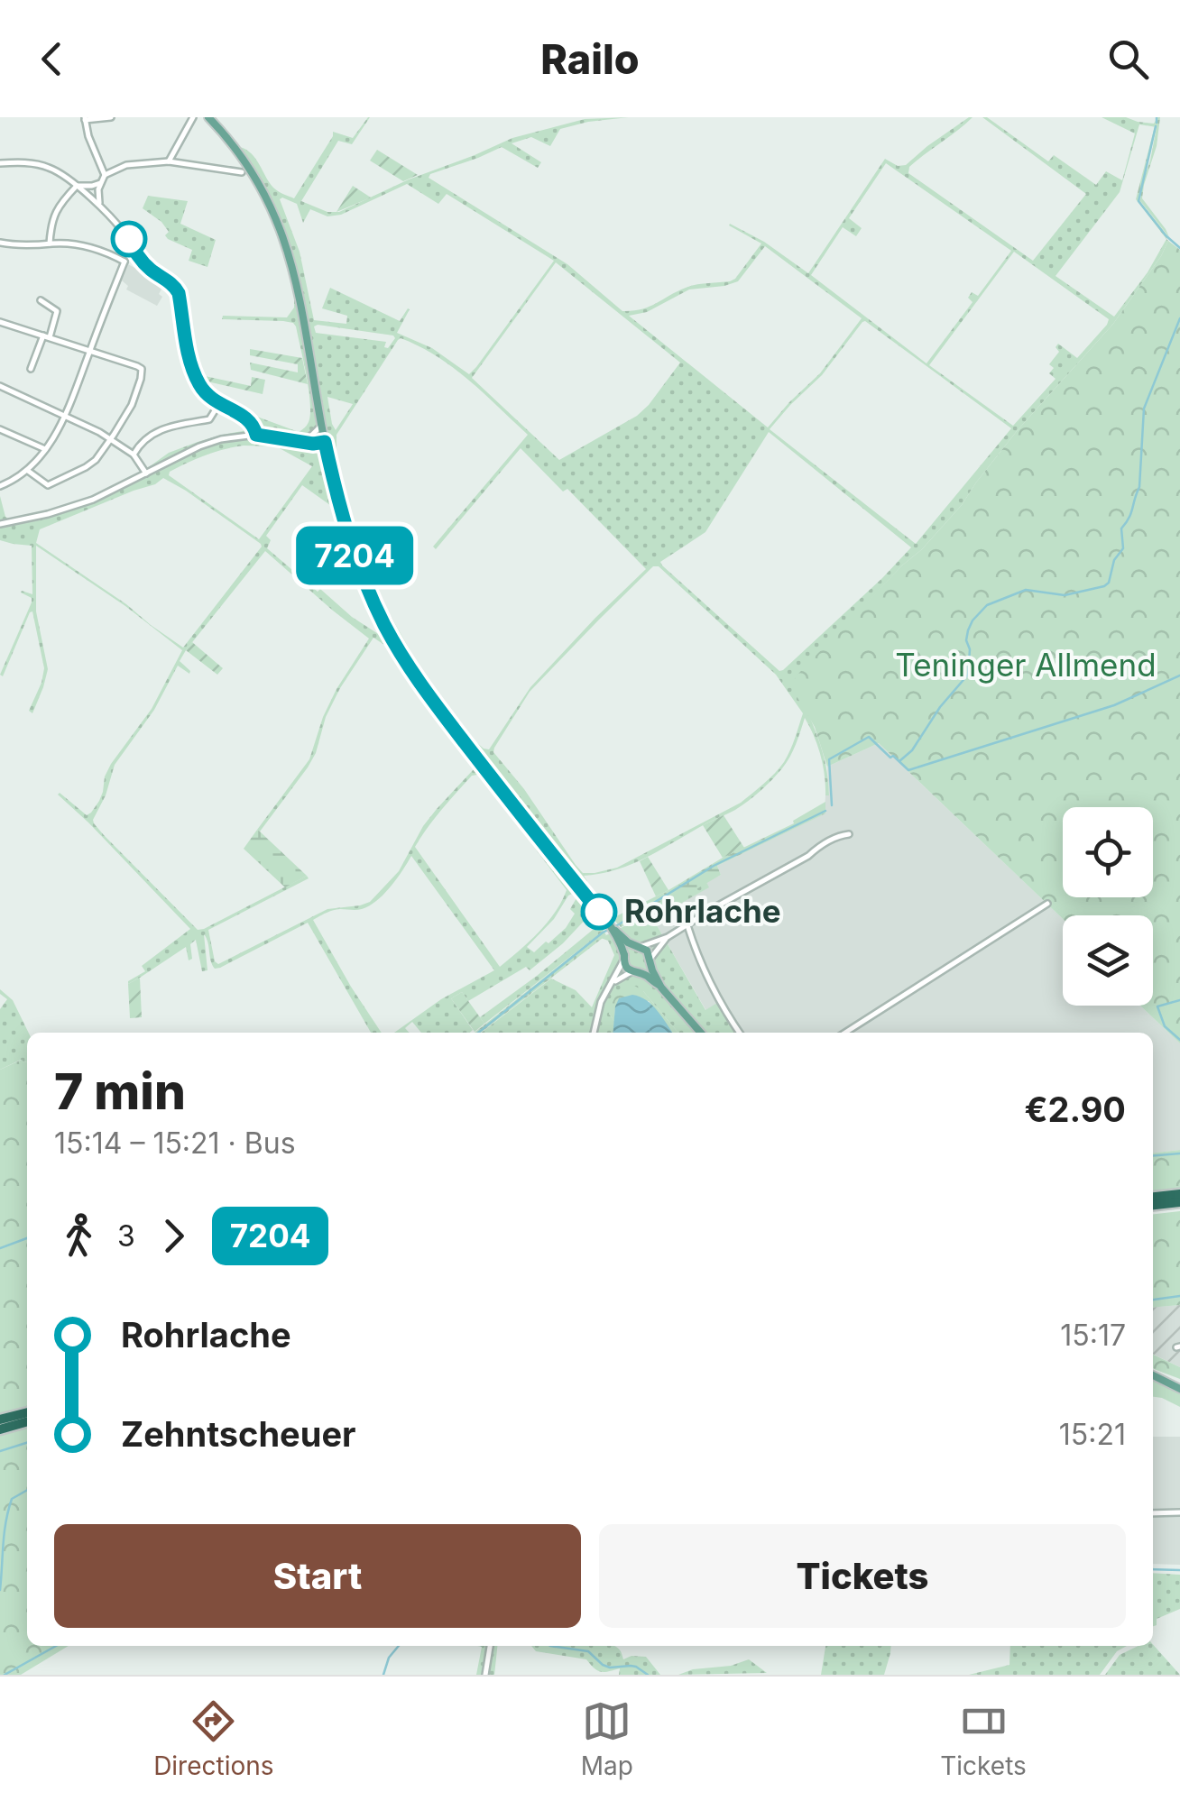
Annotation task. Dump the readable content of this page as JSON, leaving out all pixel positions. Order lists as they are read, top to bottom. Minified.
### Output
{"parks":["Teninger Allmend"],"places":["Rohrlache"],"lines":["bus line 7204"],"page":{"header":"Railo","on_map":"7204","heading":["7 min","15:14 – 15:21 · Bus","€2.90"],"legs":["3","7204"],"list":[{"name":"Rohrlache","value":"15:17"},{"name":"Zehntscheuer","value":"15:21"}],"buttons":["Start","Tickets"],"tabs":["Directions","Map","Tickets"]}}
